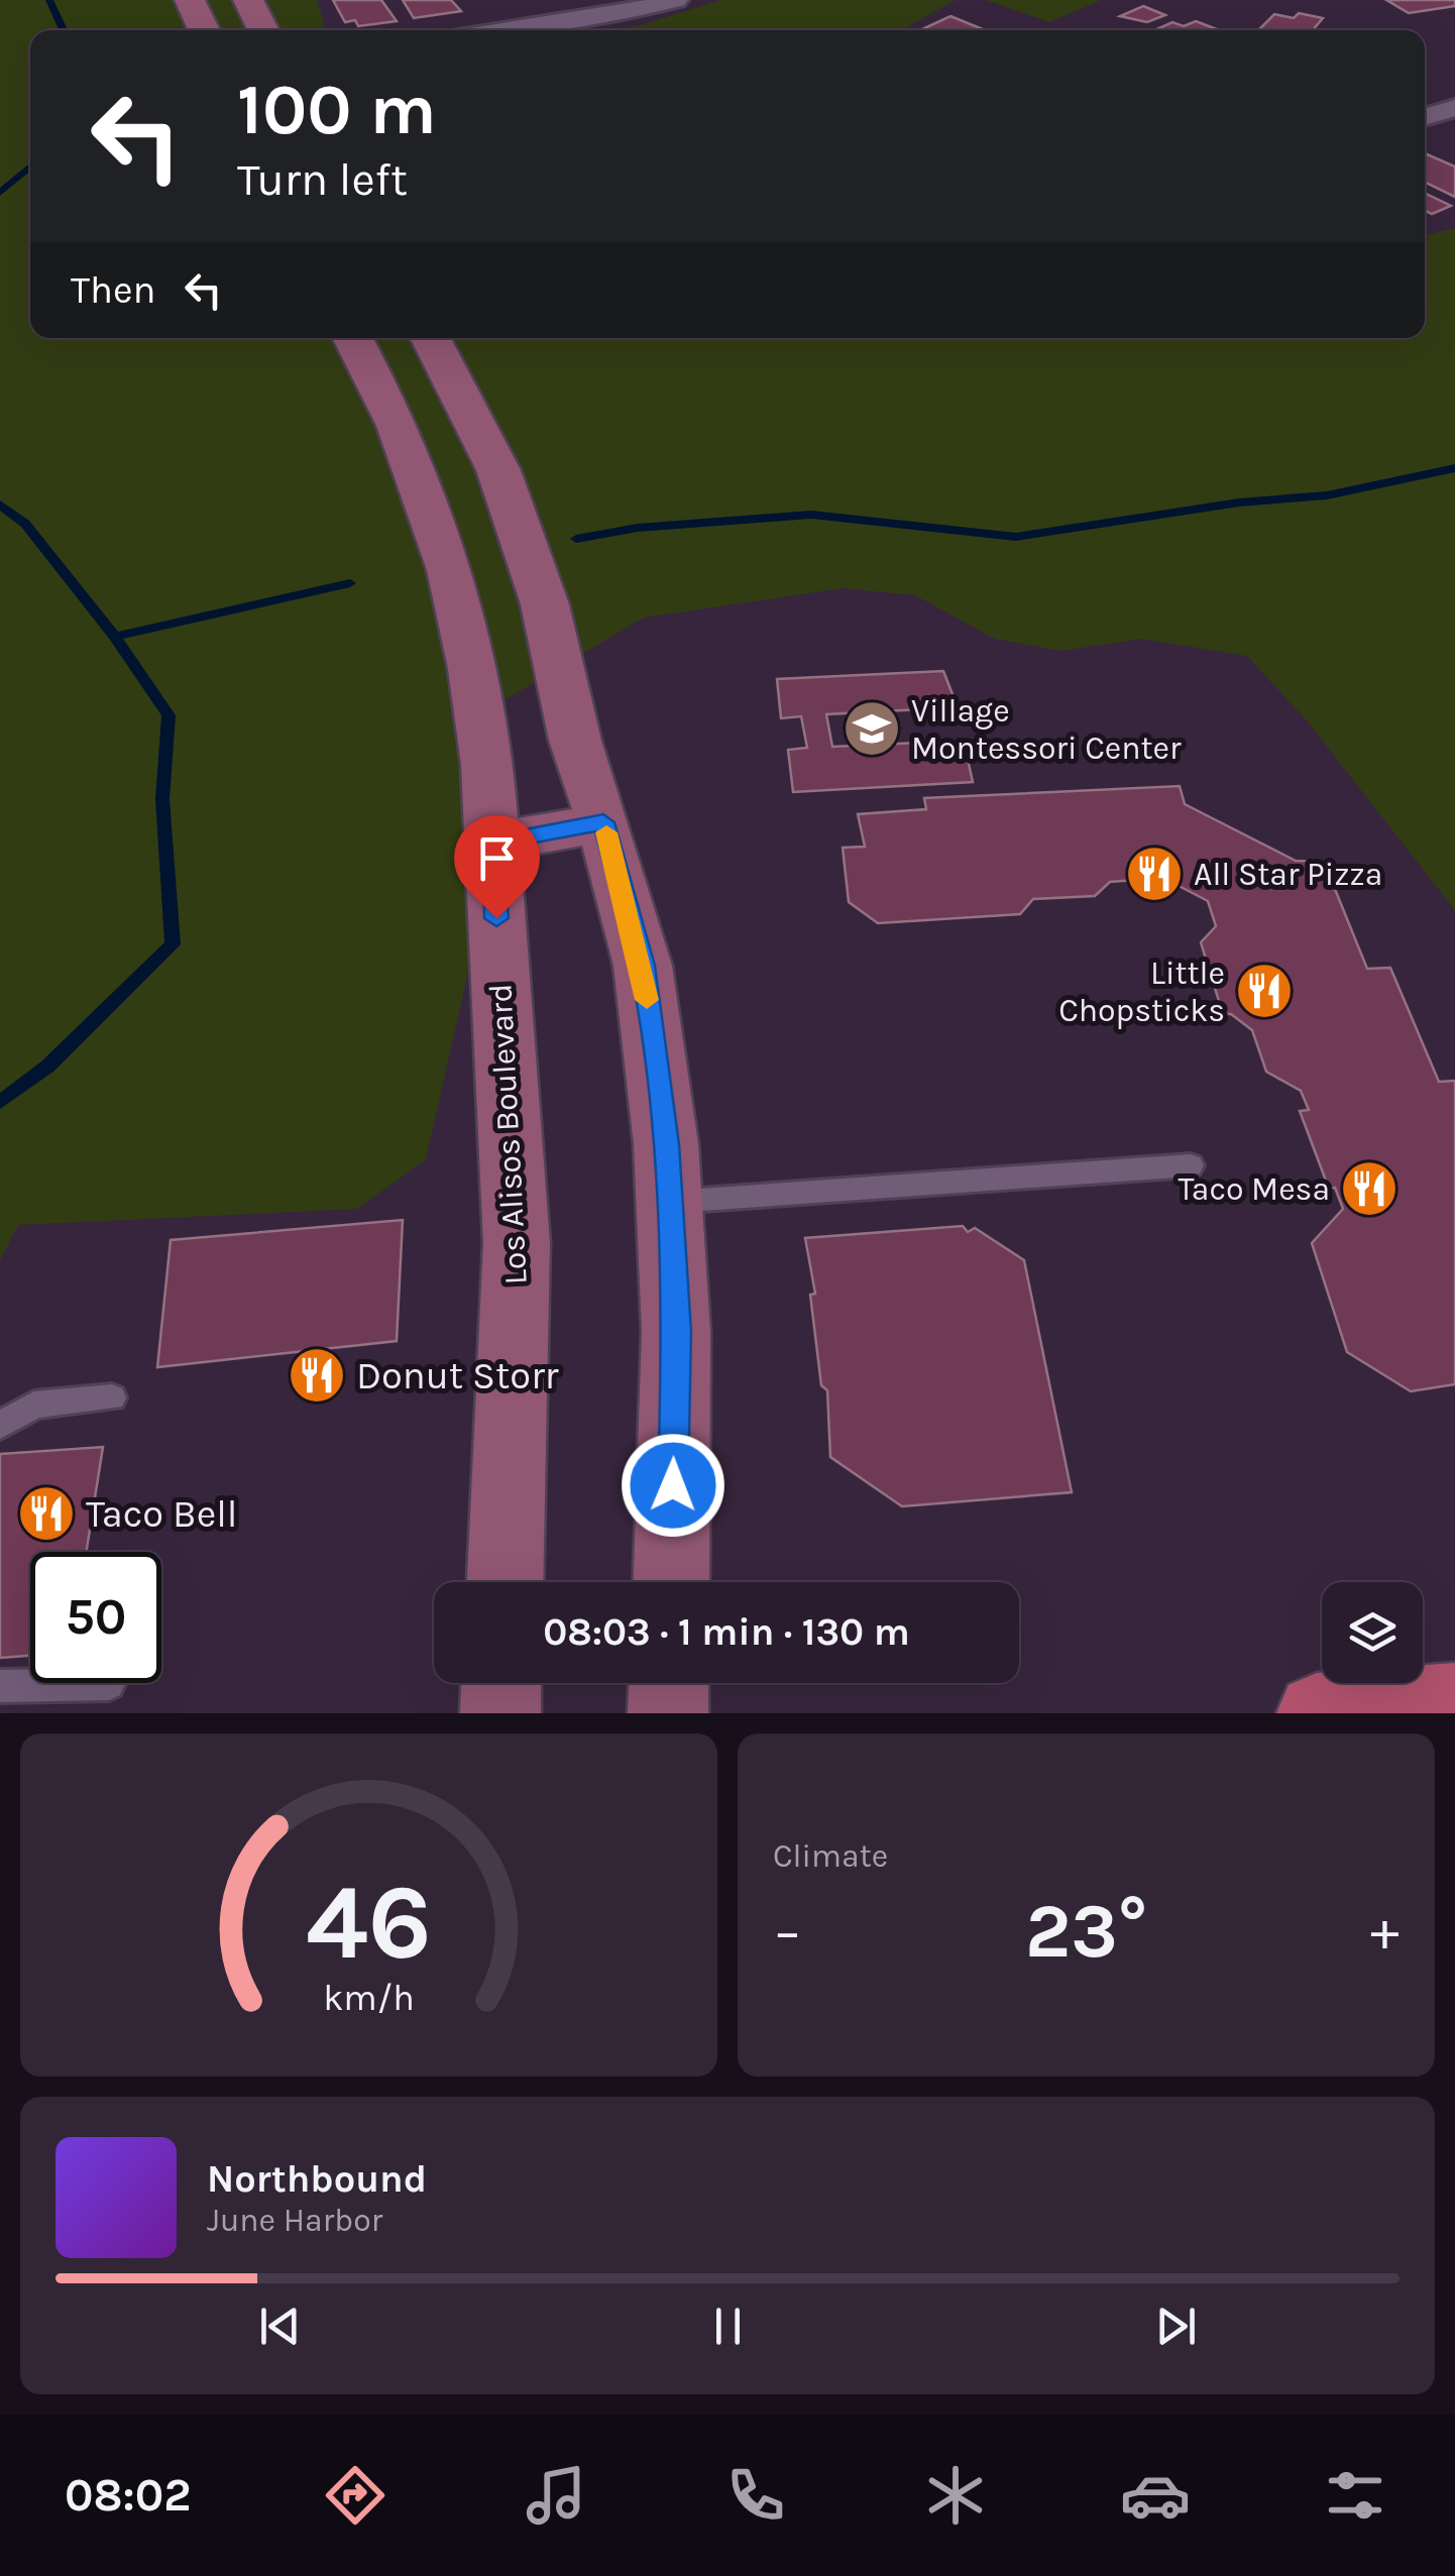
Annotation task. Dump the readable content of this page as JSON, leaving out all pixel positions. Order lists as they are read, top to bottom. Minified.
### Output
{"streets":{"main road":["Los Alisos Boulevard"]},"places":{"school or university":["Village Montessori Center"],"restaurant":["All Star Pizza","Little Chopsticks","Taco Mesa","Donut Storr","Taco Bell"]},"page":{"turn":["100 m","Turn left"],"then":"Then","limit":"50","trip":"08:03 · 1 min · 130 m","tile":"Climate","heat":["−","23°","+"],"song":["Northbound","June Harbor"],"tabs":"08:02","gauge":["46","km/h"]}}
